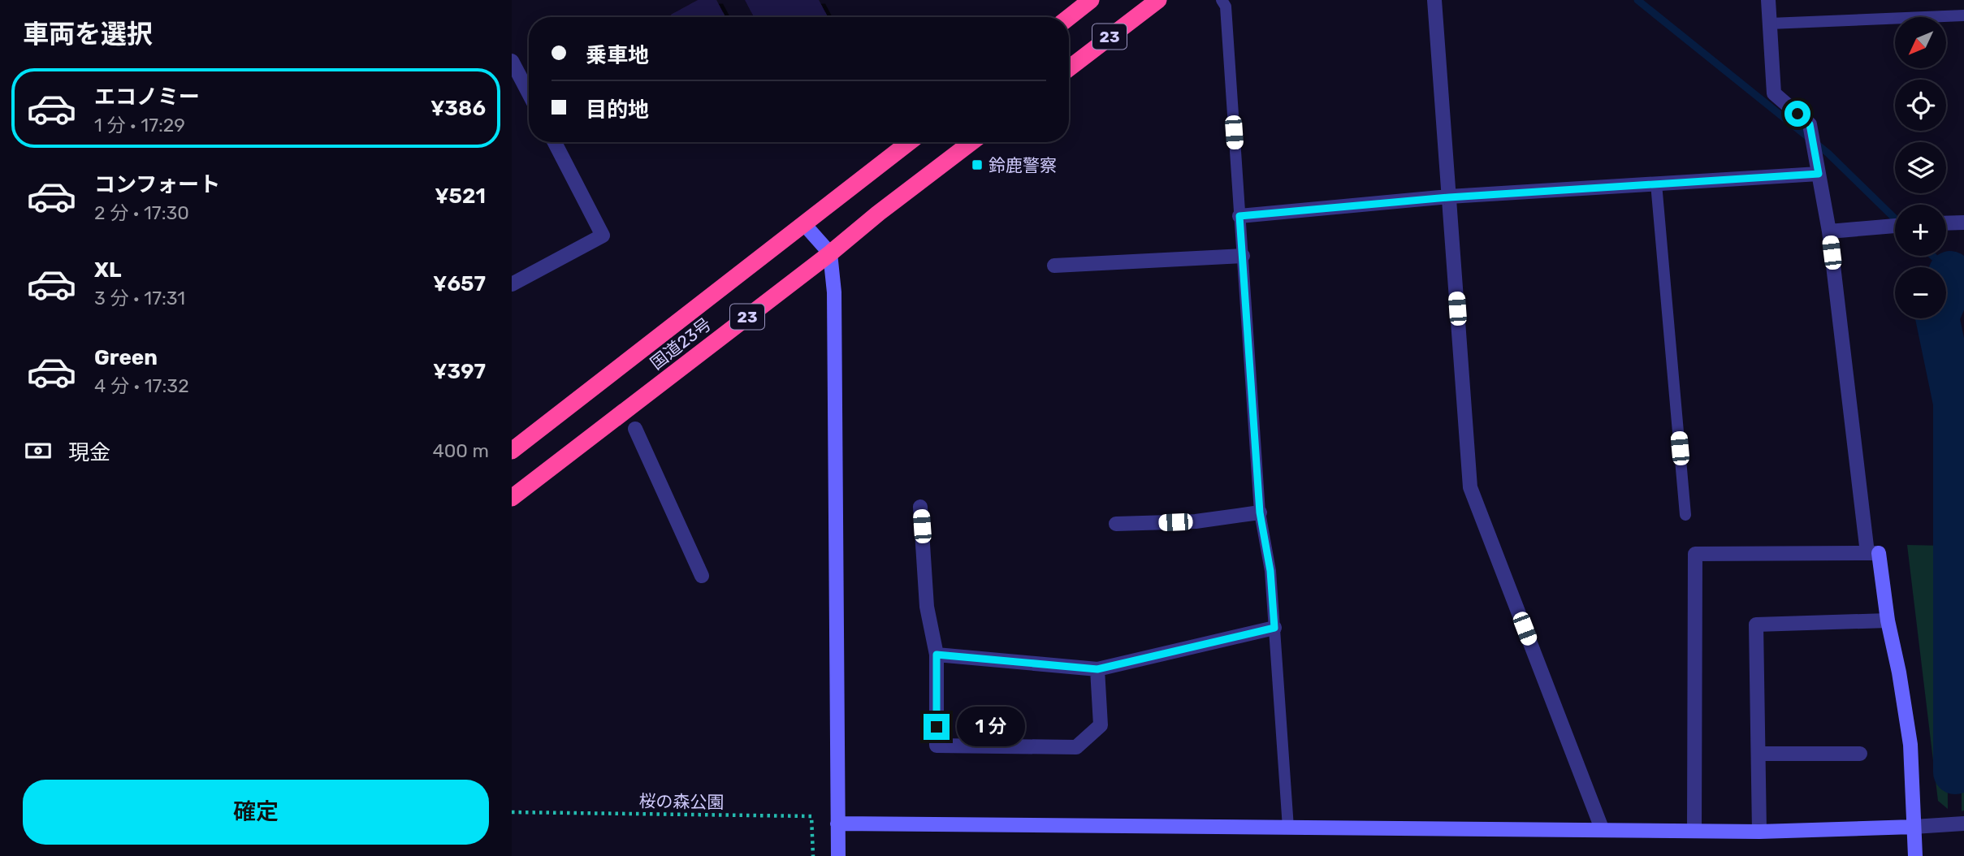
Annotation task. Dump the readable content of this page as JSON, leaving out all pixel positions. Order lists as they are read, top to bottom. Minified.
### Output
{"streets":{"highway":["23","国道23号"],"path":["桜の森公園"]},"places":{"transit":["鈴鹿警察"]},"north":"bottom left","page":{"heading":"車両を選択","map_buttons":["+","−"],"banner":["乗車地","目的地"],"list":[{"name":"エコノミー","note":"1 分 · 17:29","value":"¥386"},{"name":"コンフォート","note":"2 分 · 17:30","value":"¥521"},{"name":"XL","note":"3 分 · 17:31","value":"¥657"},{"name":"Green","note":"4 分 · 17:32","value":"¥397"}],"pay":["現金","400 m"],"bubble":"1 分","buttons":"確定"}}
